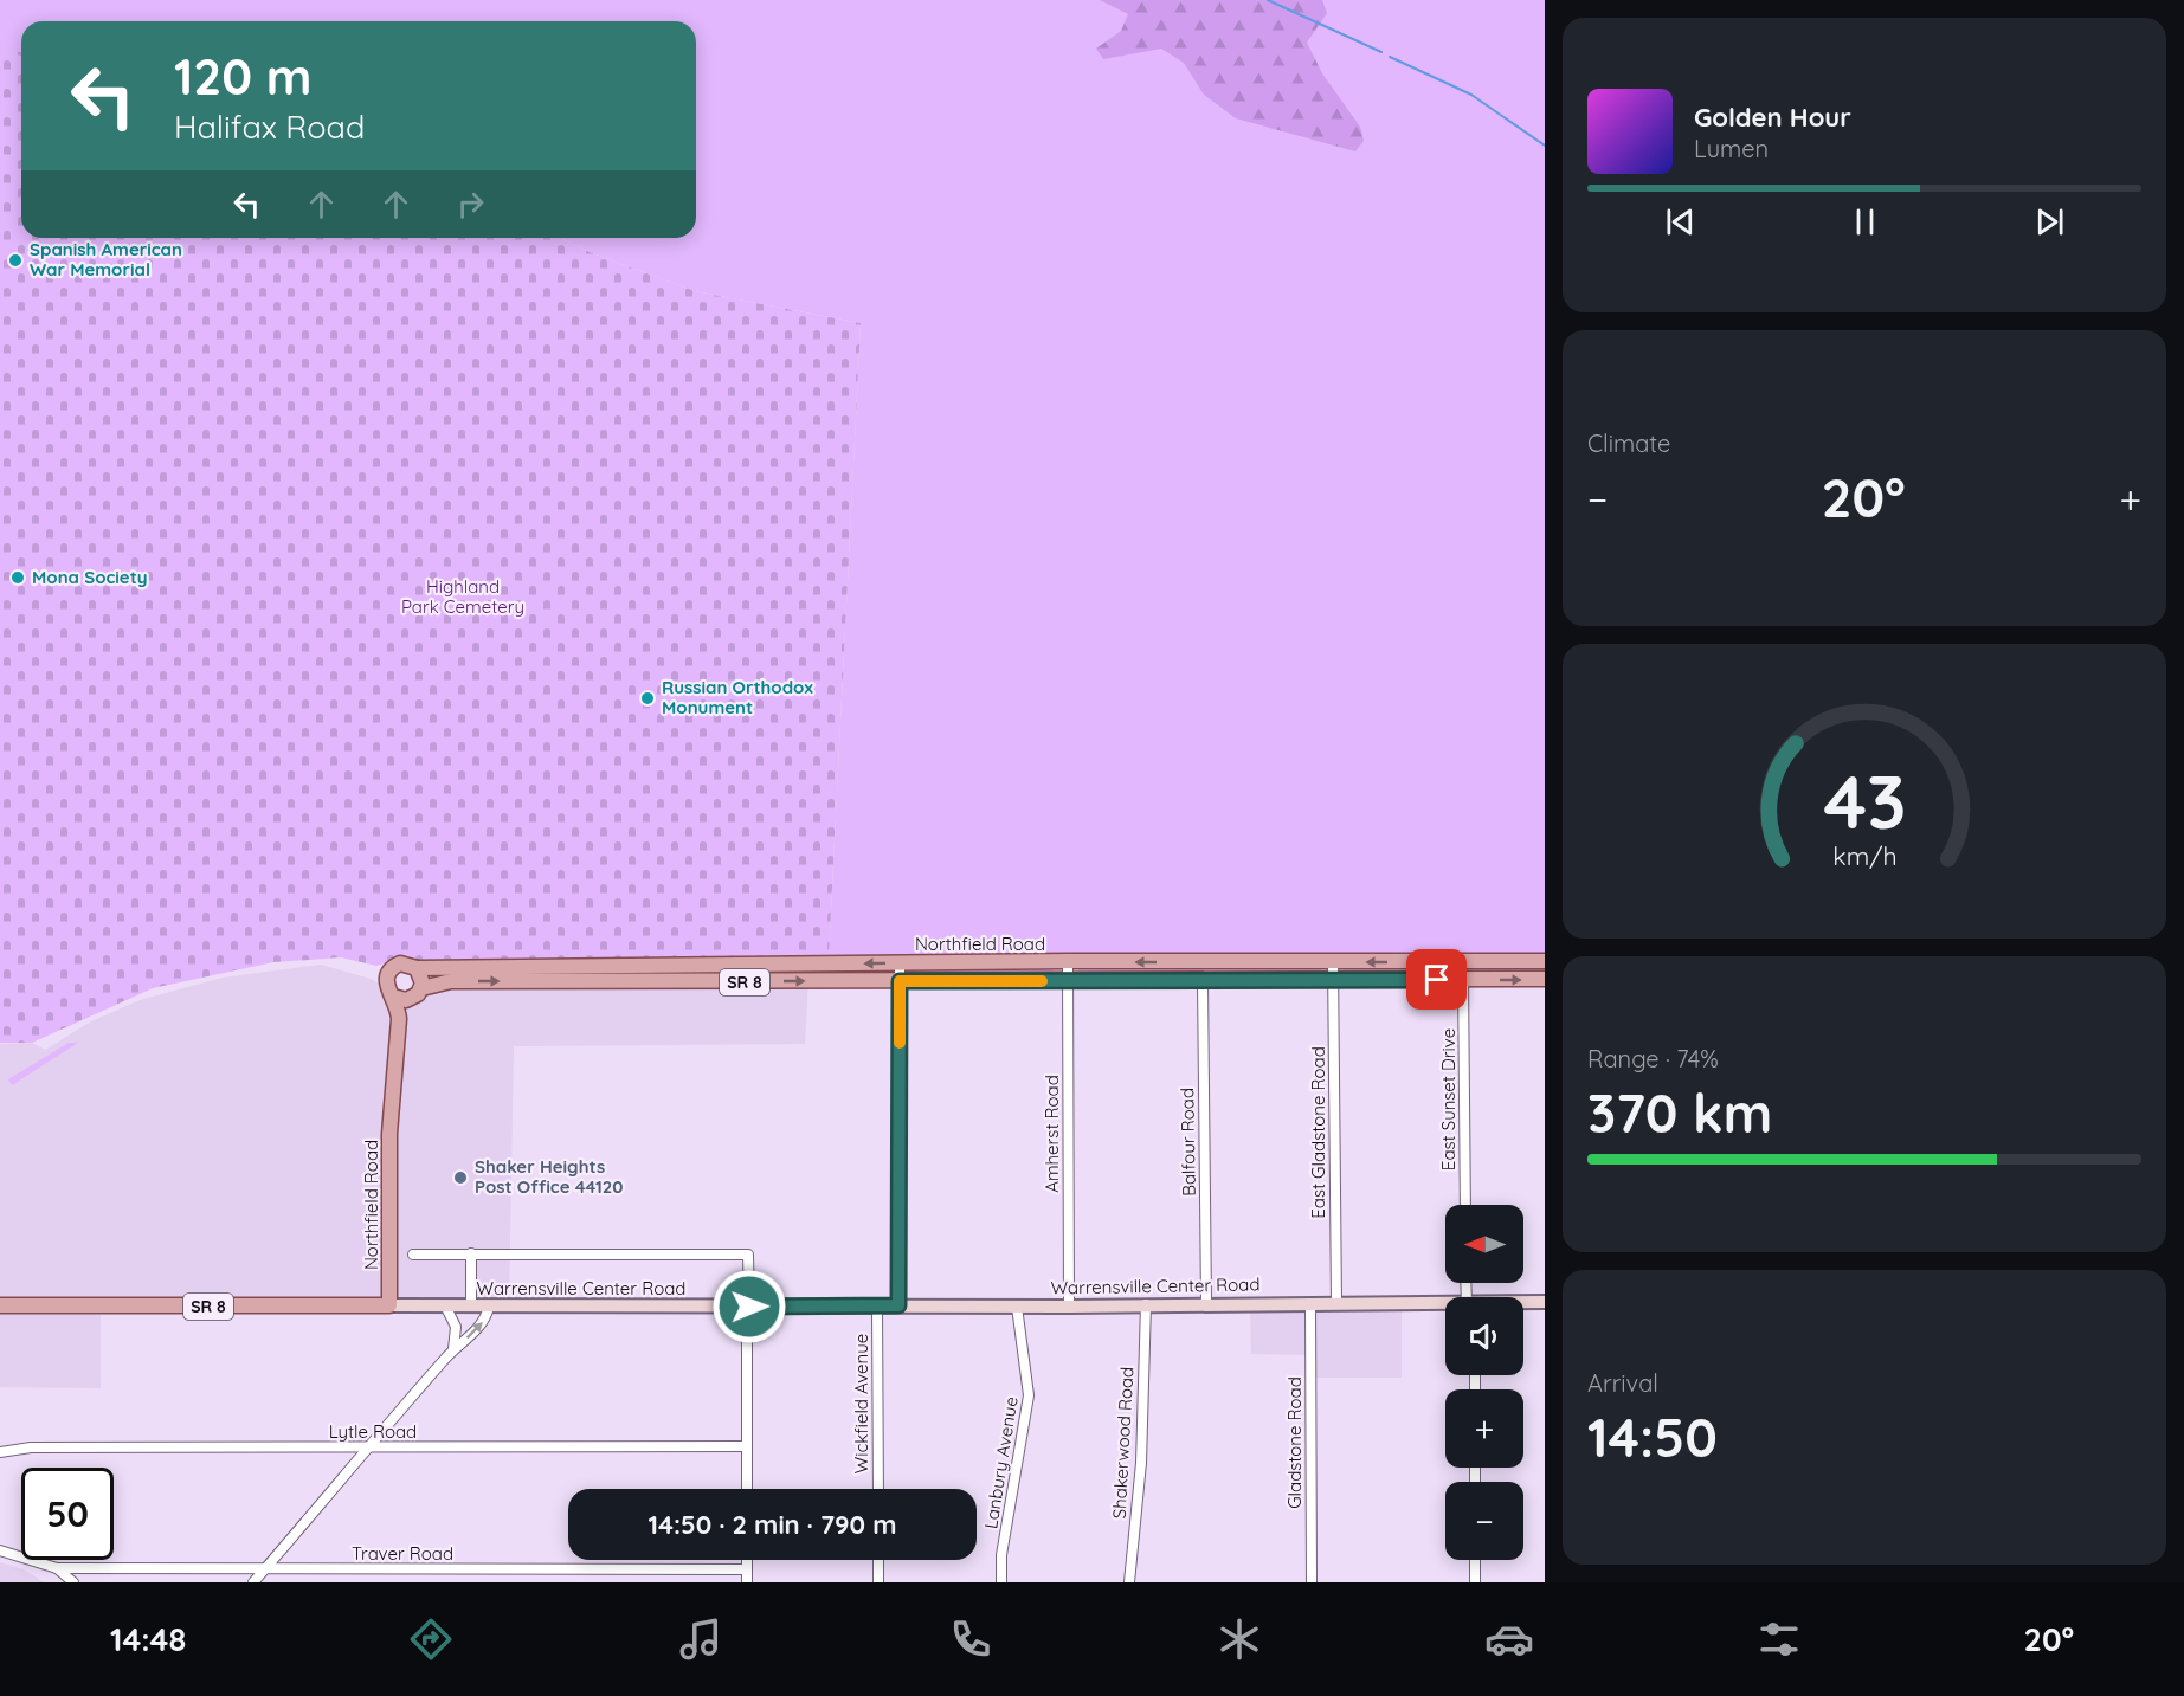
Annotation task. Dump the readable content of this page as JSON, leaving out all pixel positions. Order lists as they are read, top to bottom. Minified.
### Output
{"streets":{"main road":["Northfield Road","SR 8","Warrensville Center Road"],"street":["East Sunset Drive","East Gladstone Road","Amherst Road","Balfour Road","Wickfield Avenue","Lytle Road","Shakerwood Road","Gladstone Road","Lanbury Avenue","Traver Road"]},"crossings":[["Northfield Road","SR 8"],["Northfield Road","East Sunset Drive"],["Northfield Road","East Gladstone Road"],["Northfield Road","Amherst Road"],["Northfield Road","Balfour Road"],["Northfield Road","Warrensville Center Road"],["East Gladstone Road","Warrensville Center Road"],["Amherst Road","Warrensville Center Road"],["Balfour Road","Warrensville Center Road"],["Warrensville Center Road","Wickfield Avenue"],["Warrensville Center Road","Shakerwood Road"],["Warrensville Center Road","Gladstone Road"],["Warrensville Center Road","Lanbury Avenue"]],"parks":["Highland Park Cemetery"],"places":["Spanish American War Memorial","Mona Society","Russian Orthodox Monument","Shaker Heights Post Office 44120"],"north":"left","page":{"turn":["120 m","Halifax Road"],"song":["Golden Hour","Lumen"],"tile":["Climate",["Range · 74%","370 km"],["Arrival","14:50"]],"heat":["−","20°","+"],"map_buttons":["+","−"],"limit":"50","trip":"14:50 · 2 min · 790 m","tabs":["14:48","20°"],"gauge":["43","km/h"]}}
